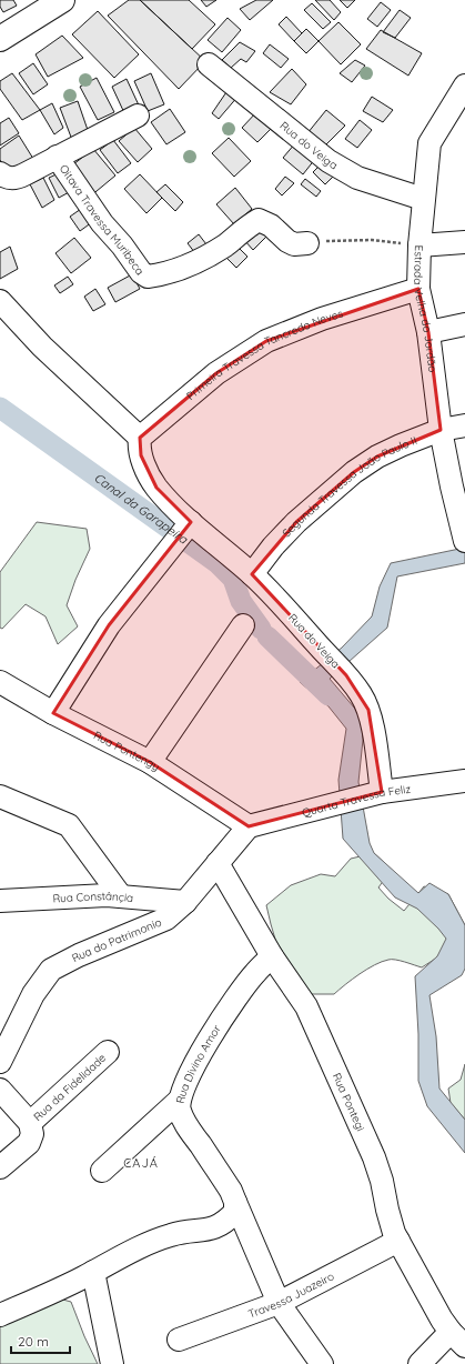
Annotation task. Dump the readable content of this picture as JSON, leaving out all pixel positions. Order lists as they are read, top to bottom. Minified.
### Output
{"streets":{"street":["Rua do Veiga","Oitava Travessa Muribeca","Estrada Velha do Jordão","Primeira Travessa Tancredo Neves","Segunda Travessa João Paulo II","Rua Pontengy","Quarta Travessa Feliz","Rua Constânçia","Rua do Patrimonio","Rua Divino Amor","Rua da Fidelidade","Rua Pontegi","Travessa Juazeiro"]},"crossings":[["Rua do Veiga","Estrada Velha do Jordão"],["Rua do Veiga","Primeira Travessa Tancredo Neves"],["Rua do Veiga","Segunda Travessa João Paulo II"],["Rua do Veiga","Quarta Travessa Feliz"],["Estrada Velha do Jordão","Primeira Travessa Tancredo Neves"],["Estrada Velha do Jordão","Segunda Travessa João Paulo II"],["Rua Pontengy","Quarta Travessa Feliz"],["Rua Pontengy","Rua do Patrimonio"],["Quarta Travessa Feliz","Rua do Patrimonio"],["Rua Constânçia","Rua do Patrimonio"],["Rua do Patrimonio","Rua Pontegi"],["Rua Divino Amor","Rua Pontegi"],["Rua Divino Amor","Travessa Juazeiro"],["Rua Pontegi","Travessa Juazeiro"]],"districts":["CAJÁ"],"water":["Canal da Garapeira"],"scale_bar":"20 m"}
